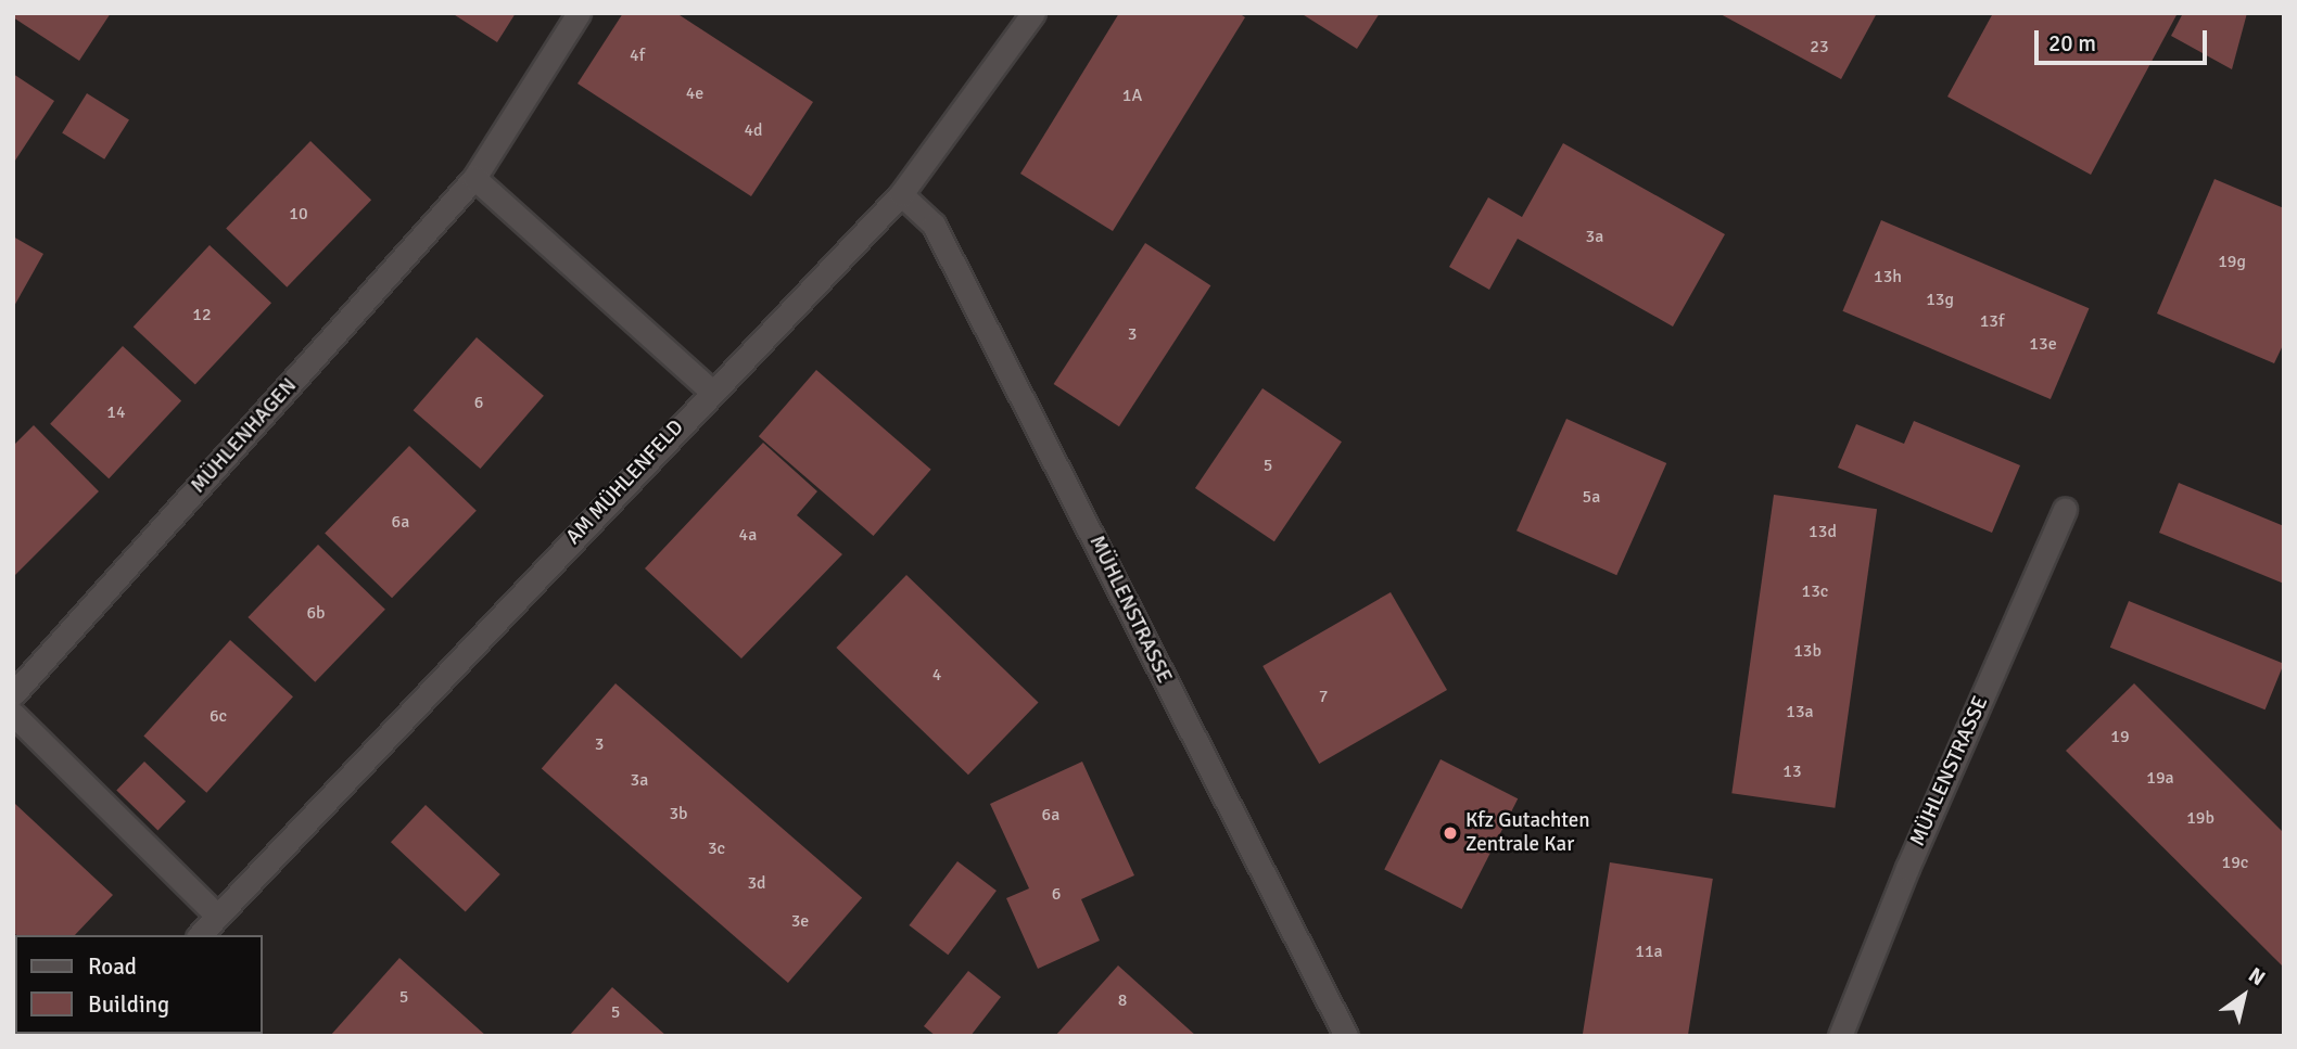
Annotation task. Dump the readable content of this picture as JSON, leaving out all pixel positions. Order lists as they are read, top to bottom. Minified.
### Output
{"streets":{"street":["MÜHLENHAGEN","AM MÜHLENFELD","MÜHLENSTRASSE"]},"crossings":[["AM MÜHLENFELD","MÜHLENSTRASSE"]],"places":["Kfz Gutachten Zentrale Kar"],"house_numbers":["23","4f","4e","1A","4d","10","3a","19g","13h","13g","12","13f","3","13e","6","14","5","5a","6a","13d","4a","13c","6b","13b","4","7","13a","6c","19","3","13","19a","3a","3b","6a","19b","3c","19c","3d","6","3e","11a","5","8","5"],"legend":["Road","Building"],"scale_bar":"20 m","north":"top right"}
